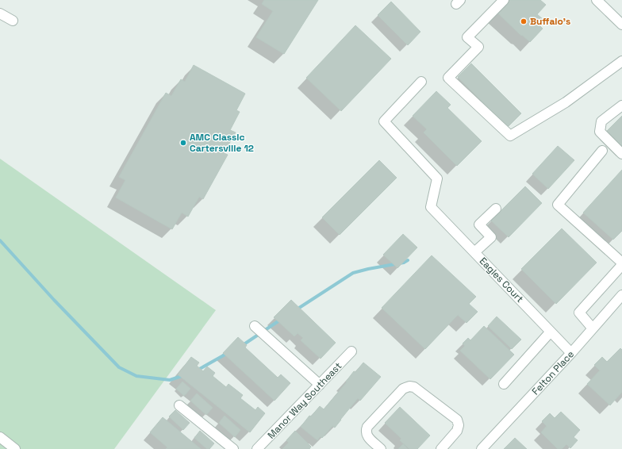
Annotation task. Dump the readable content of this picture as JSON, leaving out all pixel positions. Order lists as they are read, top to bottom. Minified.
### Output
{"streets":{"street":["Eagles Court","Felton Place","Manor Way Southeast"]},"crossings":[["Eagles Court","Felton Place"]],"places":["Buffalo's","AMC Classic Cartersville 12"]}
